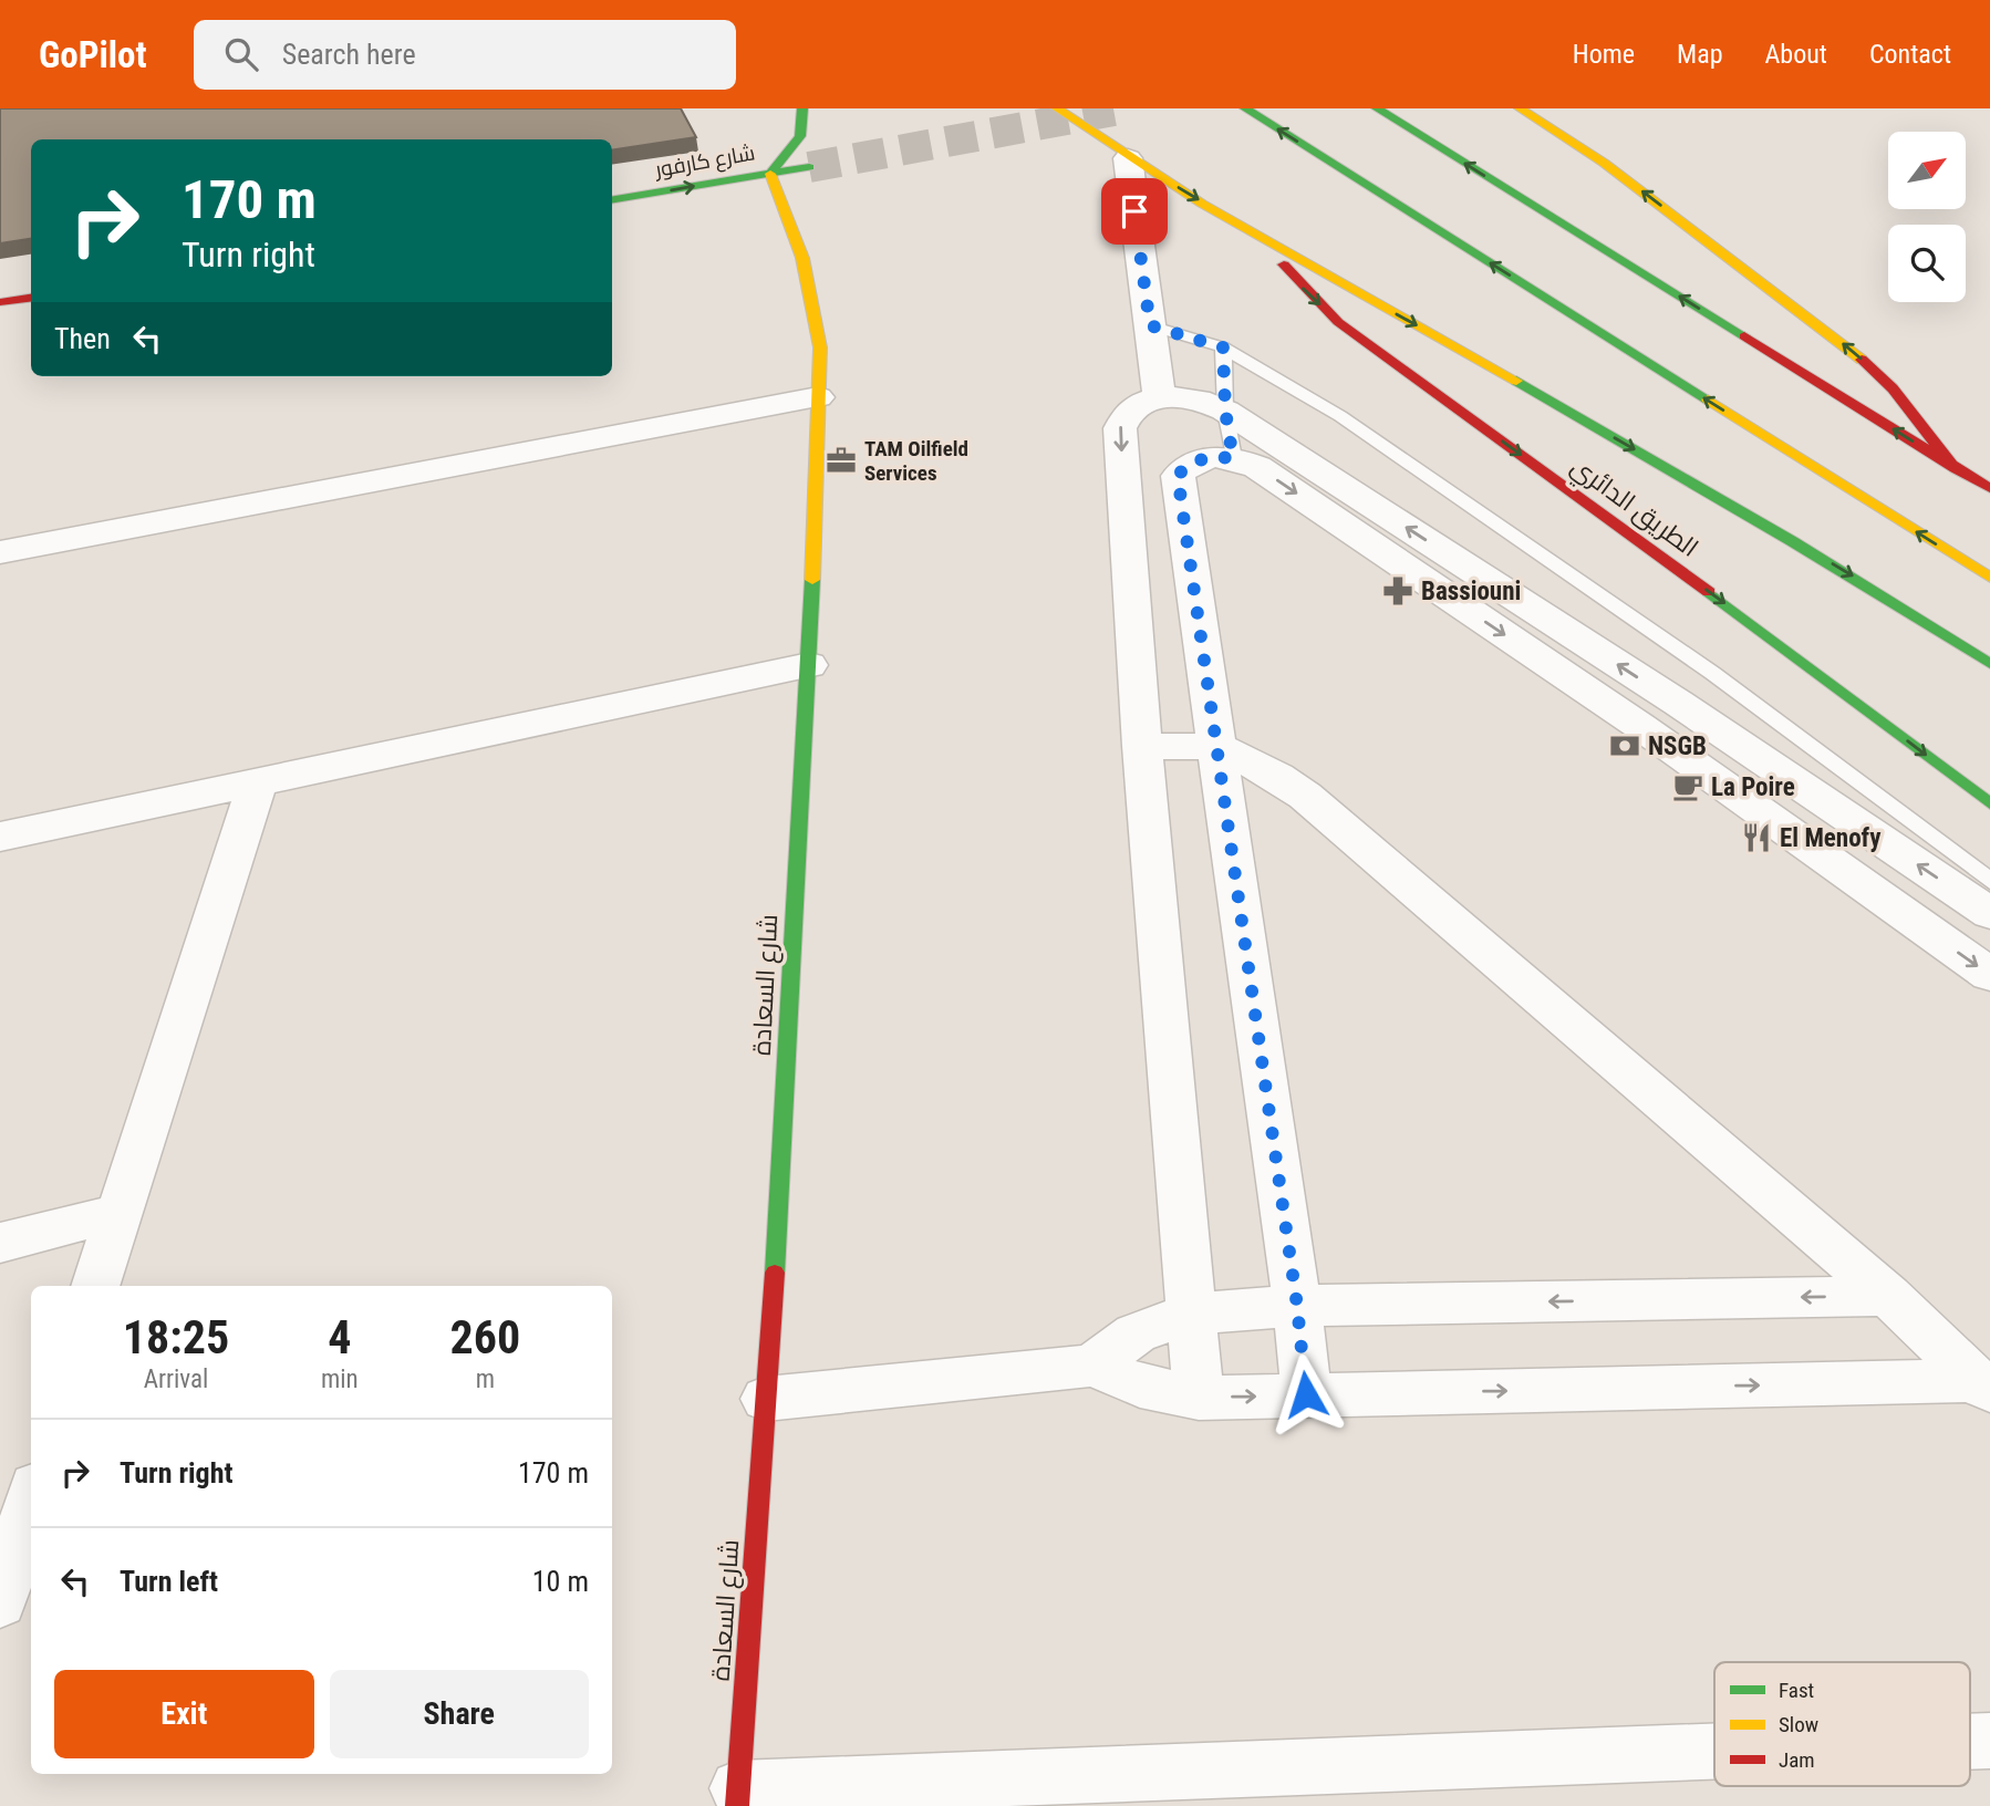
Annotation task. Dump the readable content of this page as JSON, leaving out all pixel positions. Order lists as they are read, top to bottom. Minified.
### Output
{"streets":{"main road":["شارع كارفور","الطريق الدائري","شارع السعادة"]},"crossings":[["شارع كارفور","شارع السعادة"]],"one_way":["شارع كارفور"],"places":{"office":["TAM Oilfield Services"],"pharmacy":["Bassiouni"],"bank":["NSGB"],"cafe":["La Poire"],"restaurant":["El Menofy"]},"legend":["Fast","Slow","Jam"],"north":"top right","page":{"header":"GoPilot","search":"Search here","nav":["Home","Map","About","Contact"],"turn":["170 m","Turn right"],"then":"Then","eta":["18:25","Arrival","4","min","260","m"],"list":[{"name":"Turn right","value":"170 m"},{"name":"Turn left","value":"10 m"}],"buttons":["Exit","Share"]}}
